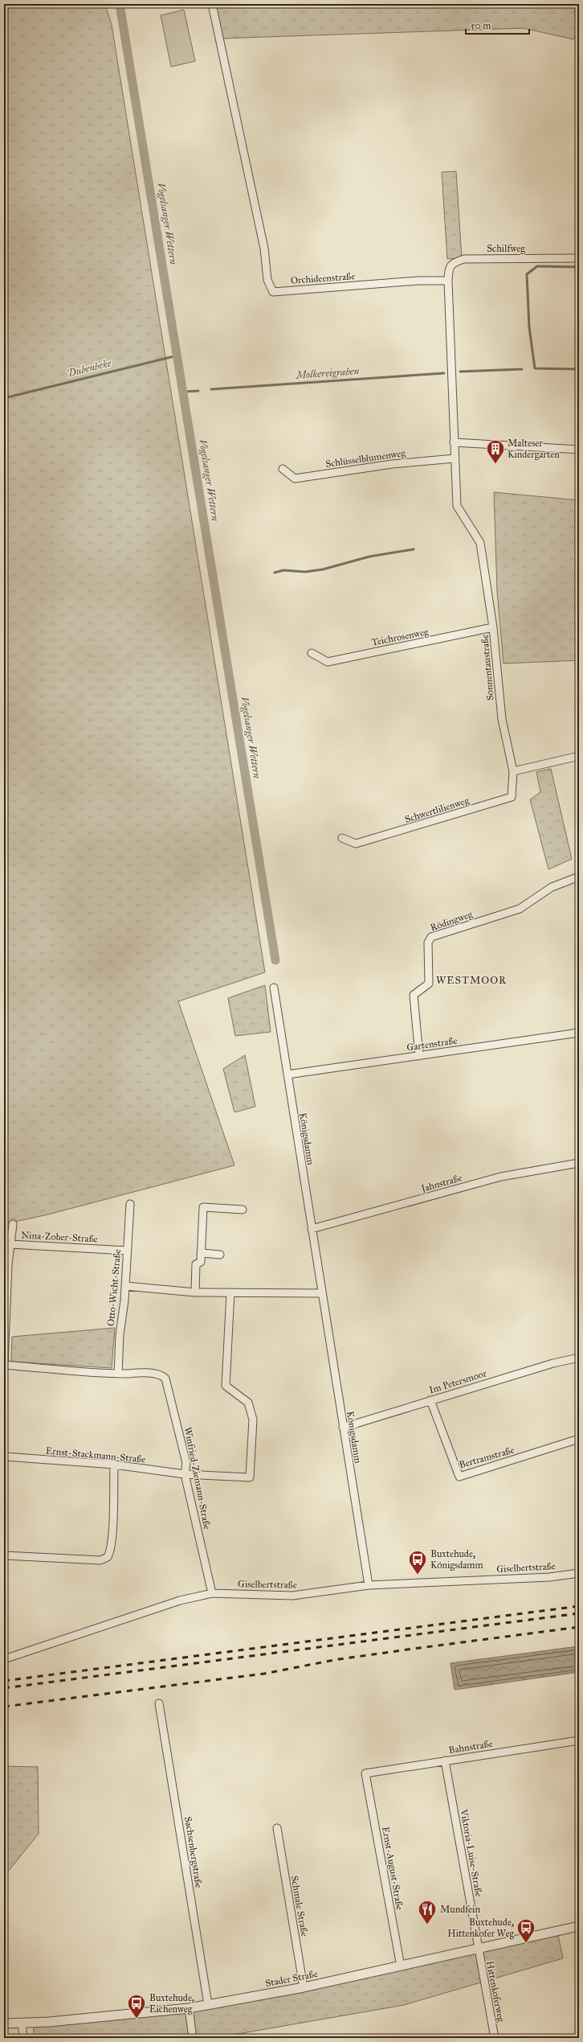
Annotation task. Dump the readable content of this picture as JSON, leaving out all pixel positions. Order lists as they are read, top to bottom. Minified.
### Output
{"streets":{"street":["Schilfweg","Orchideenstraße","Schlüsselblumenweg","Teichrosenweg","Sonnentaustraße","Schwertlilienweg","Rödingweg","Gartenstraße","Königsdamm","Jahnstraße","Nina-Zober-Straße","Otto-Wicht-Straße","Im Petersmoor","Ernst-Stackmann-Straße","Bertramstraße","Winfried-Ziemann-Straße","Giselbertstraße","Bahnstraße","Sachsenbergstraße","Viktoria-Luise-Straße","Ernst-August-Straße","Schmale Straße","Stader Straße","Hittenkoferweg"]},"crossings":[["Schilfweg","Orchideenstraße"],["Schlüsselblumenweg","Sonnentaustraße"],["Teichrosenweg","Sonnentaustraße"],["Sonnentaustraße","Schwertlilienweg"],["Rödingweg","Gartenstraße"],["Gartenstraße","Königsdamm"],["Königsdamm","Jahnstraße"],["Königsdamm","Im Petersmoor"],["Königsdamm","Giselbertstraße"],["Nina-Zober-Straße","Otto-Wicht-Straße"],["Otto-Wicht-Straße","Winfried-Ziemann-Straße"],["Im Petersmoor","Bertramstraße"],["Ernst-Stackmann-Straße","Winfried-Ziemann-Straße"],["Winfried-Ziemann-Straße","Giselbertstraße"],["Bahnstraße","Viktoria-Luise-Straße"],["Bahnstraße","Ernst-August-Straße"],["Sachsenbergstraße","Stader Straße"],["Viktoria-Luise-Straße","Stader Straße"],["Viktoria-Luise-Straße","Hittenkoferweg"],["Ernst-August-Straße","Stader Straße"],["Schmale Straße","Stader Straße"],["Stader Straße","Hittenkoferweg"]],"districts":["WESTMOOR"],"water":["Vogelsanger Wettern","Dubenbeke","Molkereigraben"],"places":{"building":["Malteser Kindergarten"],"bus stop":["Buxtehude, Königsdamm","Buxtehude, Hittenkofer Weg","Buxtehude, Eichenweg"],"restaurant":["Mundfein"]},"scale_bar":"50 m"}
